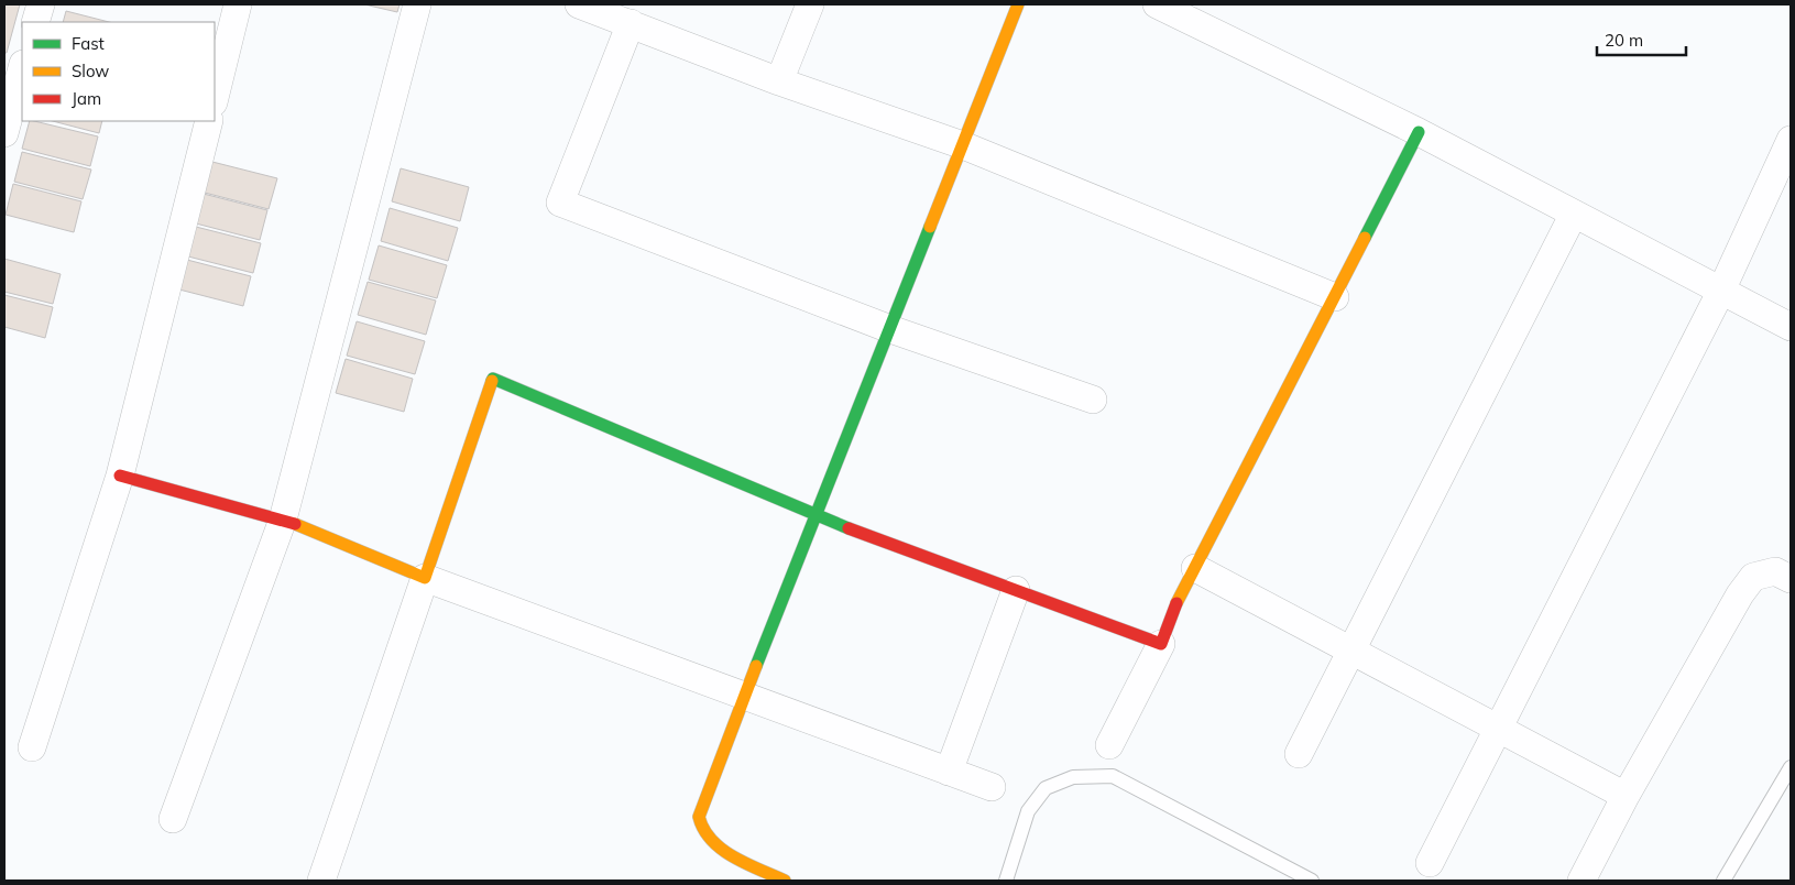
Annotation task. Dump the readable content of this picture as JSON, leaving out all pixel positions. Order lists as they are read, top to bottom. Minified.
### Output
{"legend":["Fast","Slow","Jam"],"scale_bar":"20 m"}
